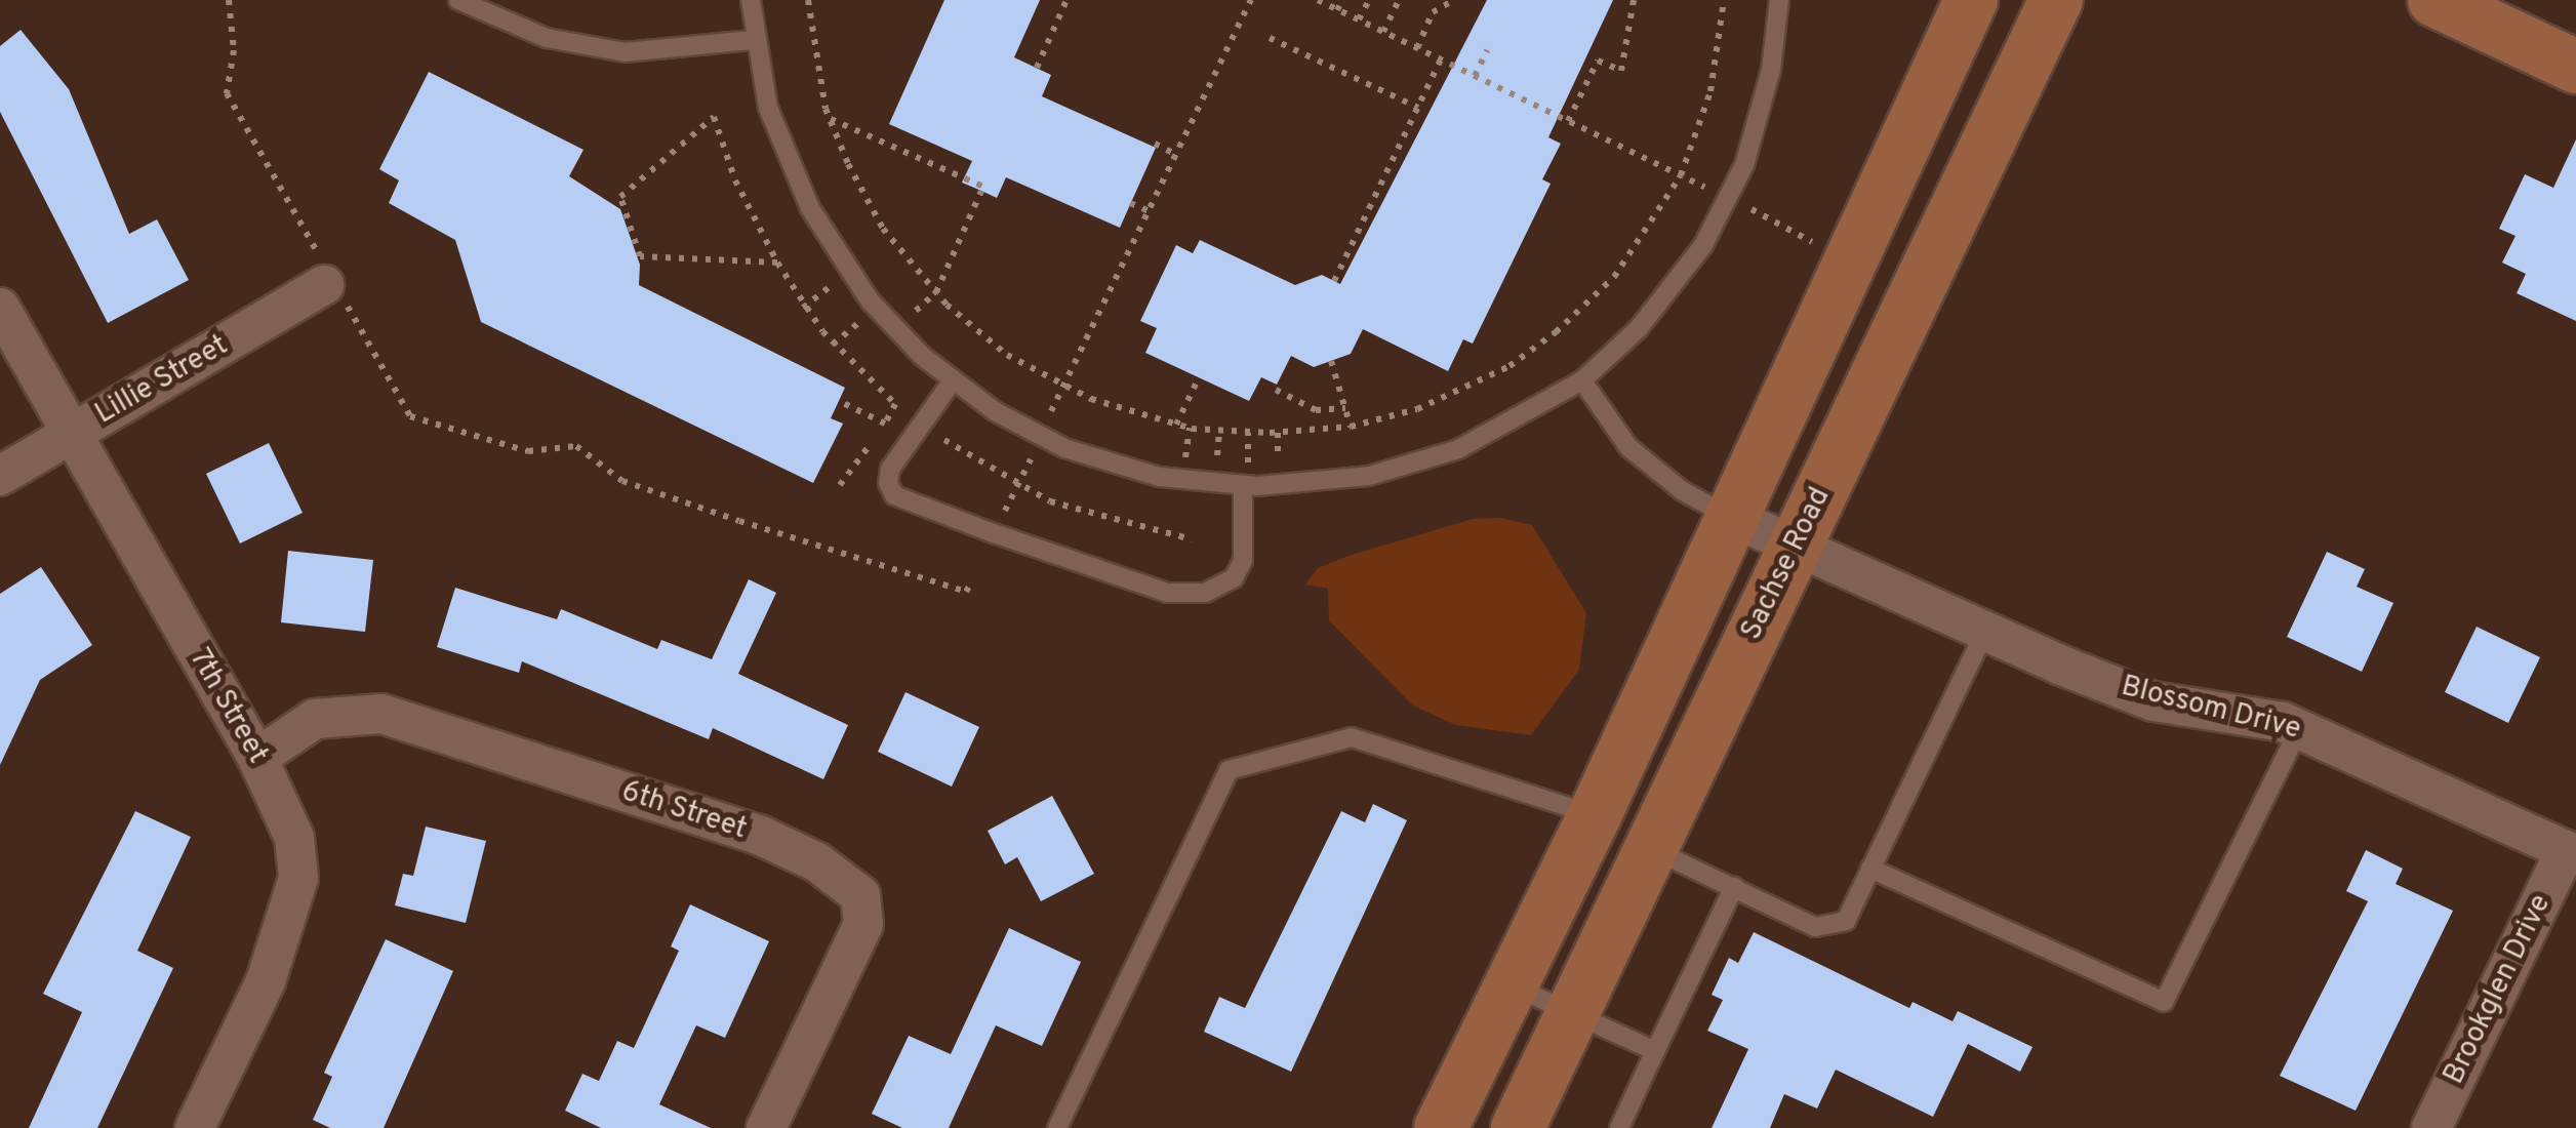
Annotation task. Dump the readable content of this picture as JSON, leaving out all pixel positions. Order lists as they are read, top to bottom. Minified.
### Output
{"streets":{"main road":["Sachse Road"],"street":["Lillie Street","7th Street","Blossom Drive","6th Street","Brookglen Drive"]},"crossings":[["Lillie Street","7th Street"],["Sachse Road","Blossom Drive"],["7th Street","6th Street"],["Blossom Drive","Brookglen Drive"]]}
